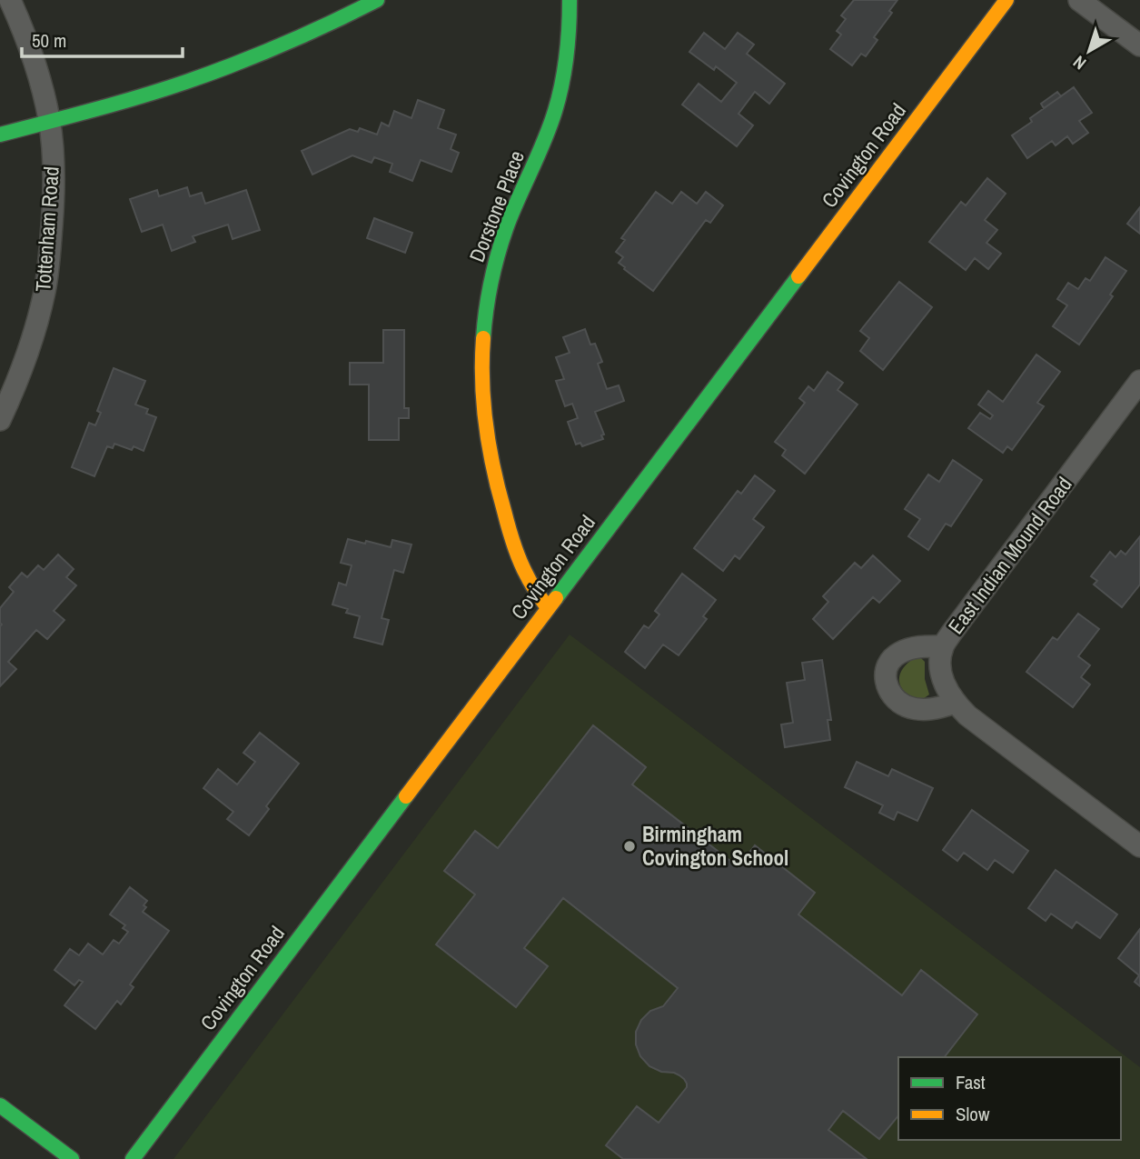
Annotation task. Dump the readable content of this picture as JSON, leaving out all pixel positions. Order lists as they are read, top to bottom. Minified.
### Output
{"streets":{"street":["Covington Road","Dorstone Place","Tottenham Road","East Indian Mound Road"]},"crossings":[["Covington Road","Dorstone Place"]],"places":["Birmingham Covington School"],"legend":["Fast","Slow"],"scale_bar":"50 m","north":"bottom left"}
